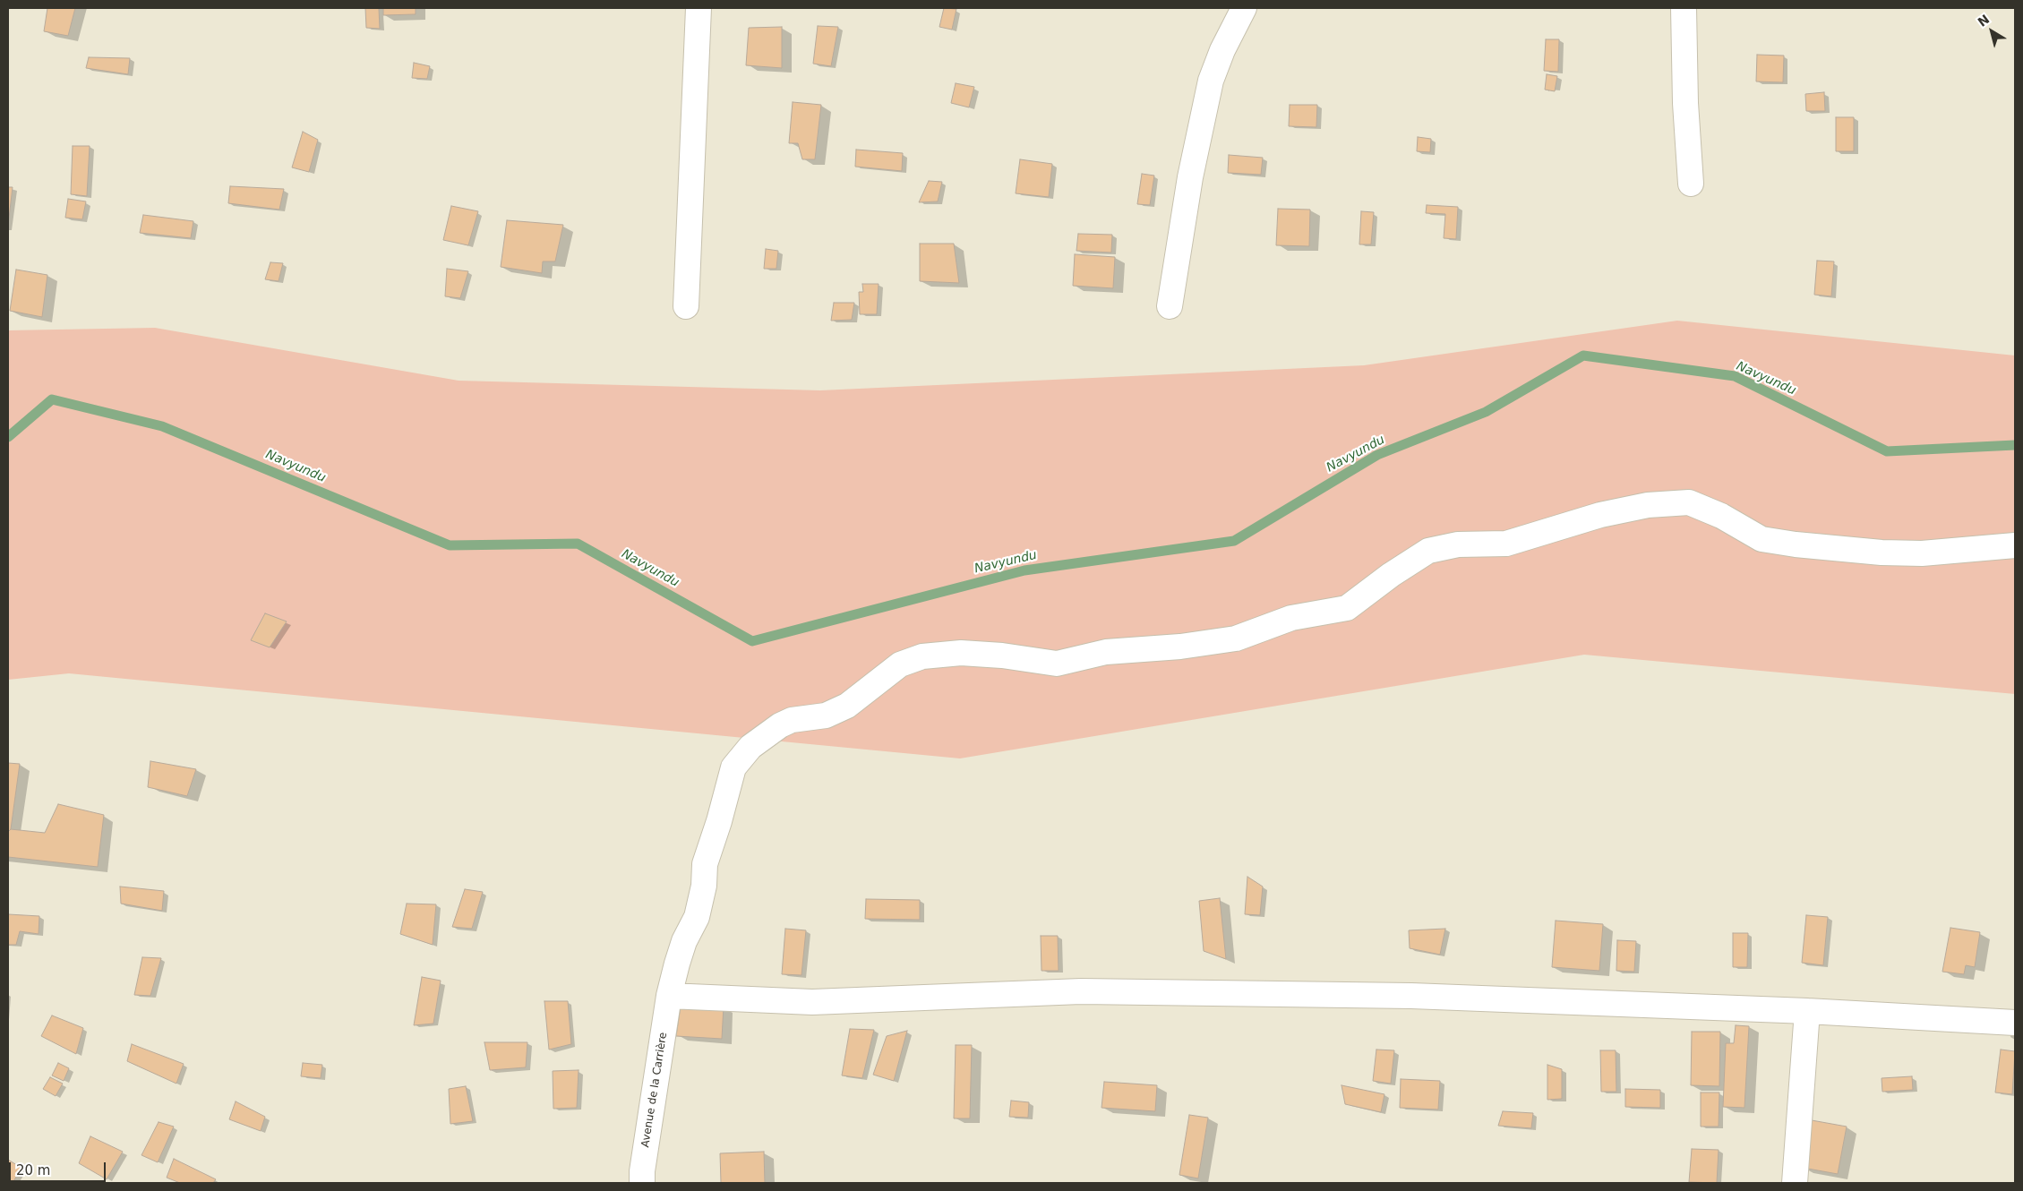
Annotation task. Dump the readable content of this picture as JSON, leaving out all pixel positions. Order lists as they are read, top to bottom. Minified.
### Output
{"streets":{"street":["Avenue de la Carrière"]},"water":["Navyundu"],"scale_bar":"20 m","north":"top left"}
